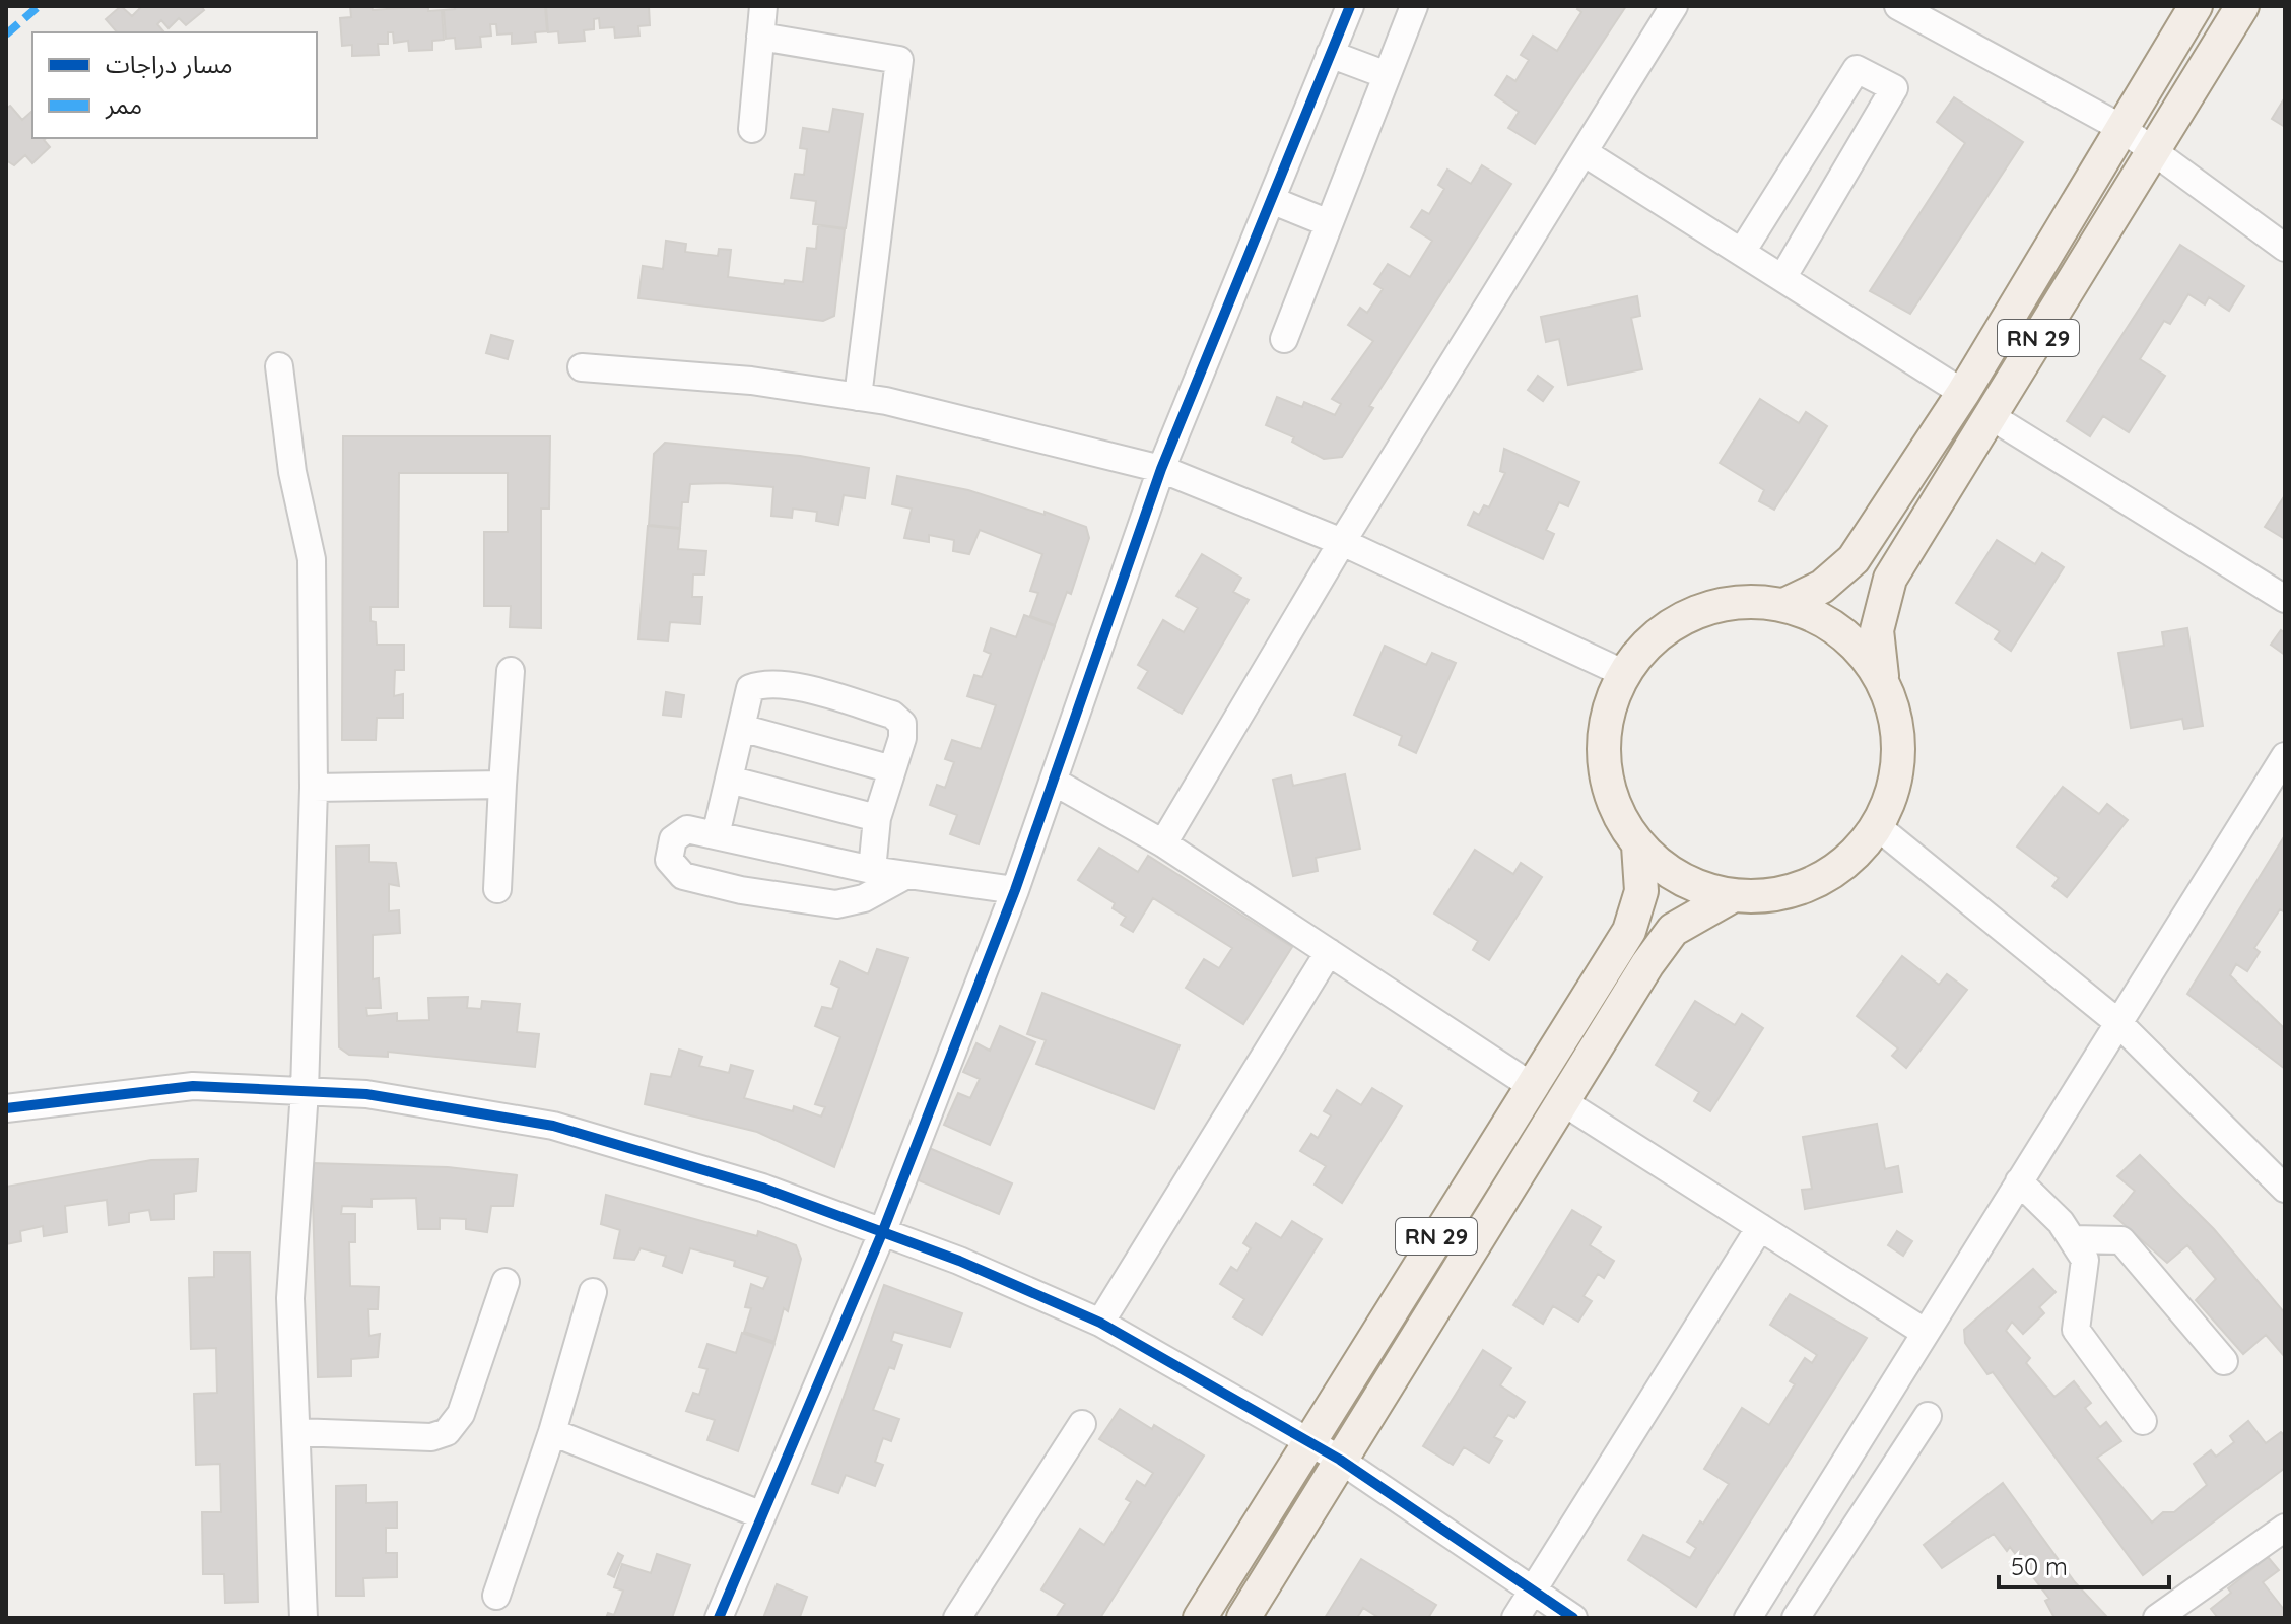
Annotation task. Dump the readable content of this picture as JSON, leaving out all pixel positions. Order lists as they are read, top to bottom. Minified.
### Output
{"streets":{"main road":["RN 29"]},"legend":["مسار دراجات","ممر"],"scale_bar":"50 m"}
